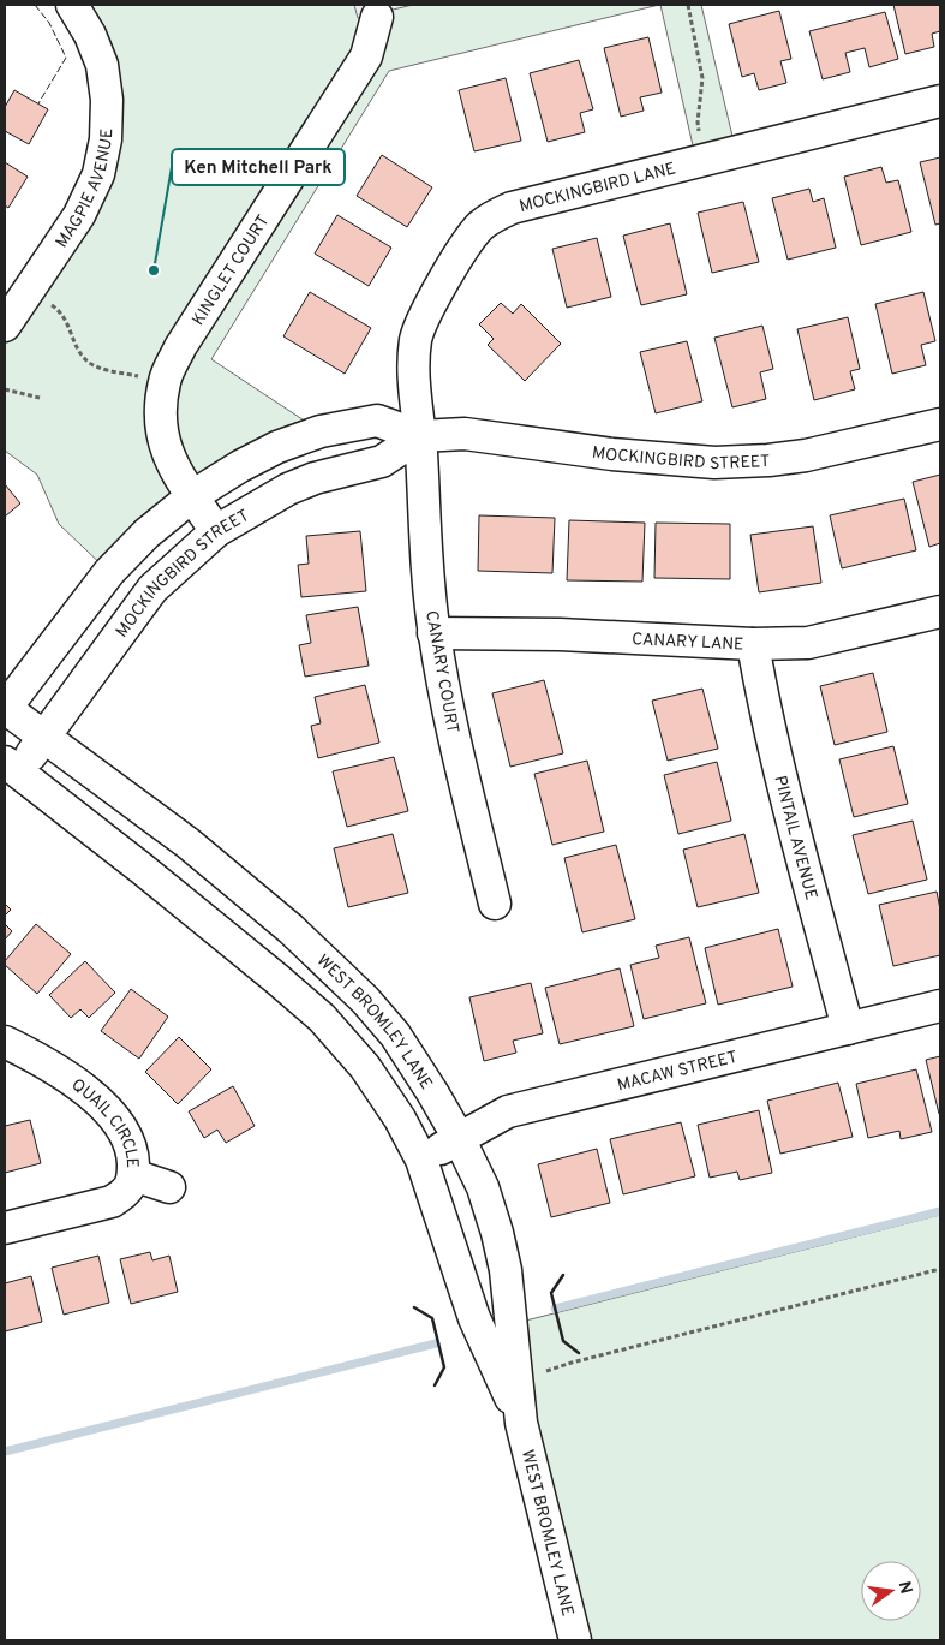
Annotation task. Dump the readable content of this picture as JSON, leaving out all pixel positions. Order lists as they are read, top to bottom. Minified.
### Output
{"streets":{"street":["MOCKINGBIRD LANE","MAGPIE AVENUE","KINGLET COURT","MOCKINGBIRD STREET","CANARY LANE","CANARY COURT","PINTAIL AVENUE","WEST BROMLEY LANE","MACAW STREET","QUAIL CIRCLE"]},"crossings":[["MOCKINGBIRD LANE","MOCKINGBIRD STREET"],["MOCKINGBIRD LANE","CANARY COURT"],["KINGLET COURT","MOCKINGBIRD STREET"],["MOCKINGBIRD STREET","CANARY COURT"],["MOCKINGBIRD STREET","WEST BROMLEY LANE"],["CANARY LANE","CANARY COURT"],["CANARY LANE","PINTAIL AVENUE"],["PINTAIL AVENUE","MACAW STREET"],["WEST BROMLEY LANE","MACAW STREET"]],"places":["Ken Mitchell Park"],"north":"right"}
